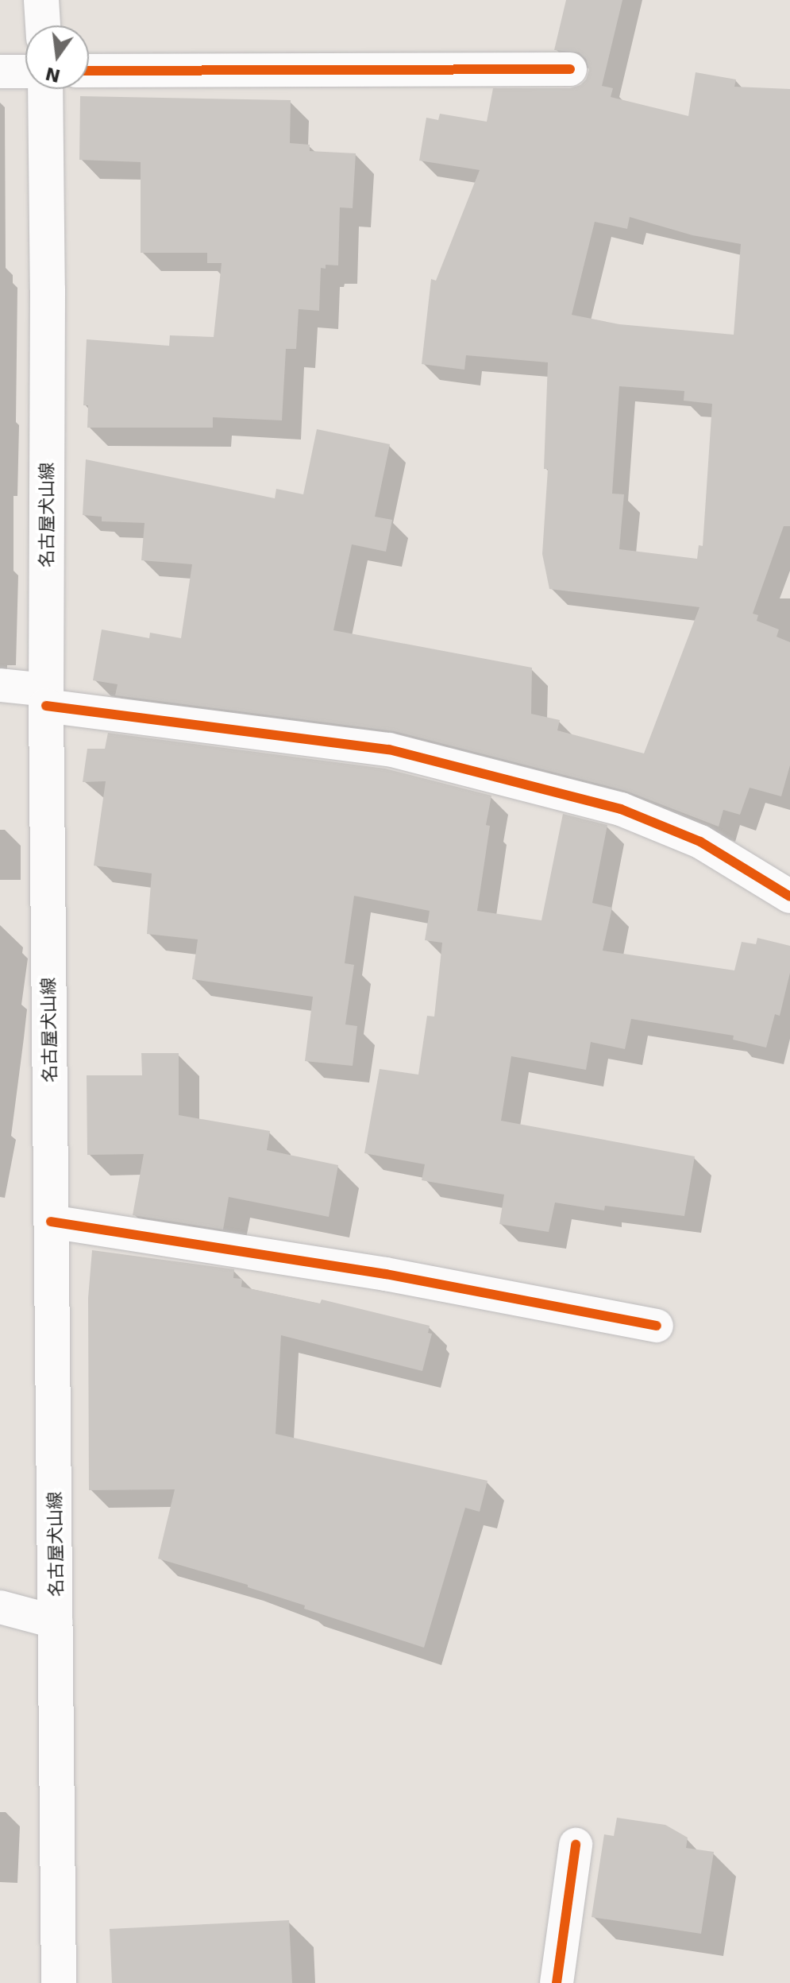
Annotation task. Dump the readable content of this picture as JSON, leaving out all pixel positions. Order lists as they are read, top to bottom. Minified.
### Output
{"streets":{"main road":["名古屋犬山線"]},"north":"bottom"}
